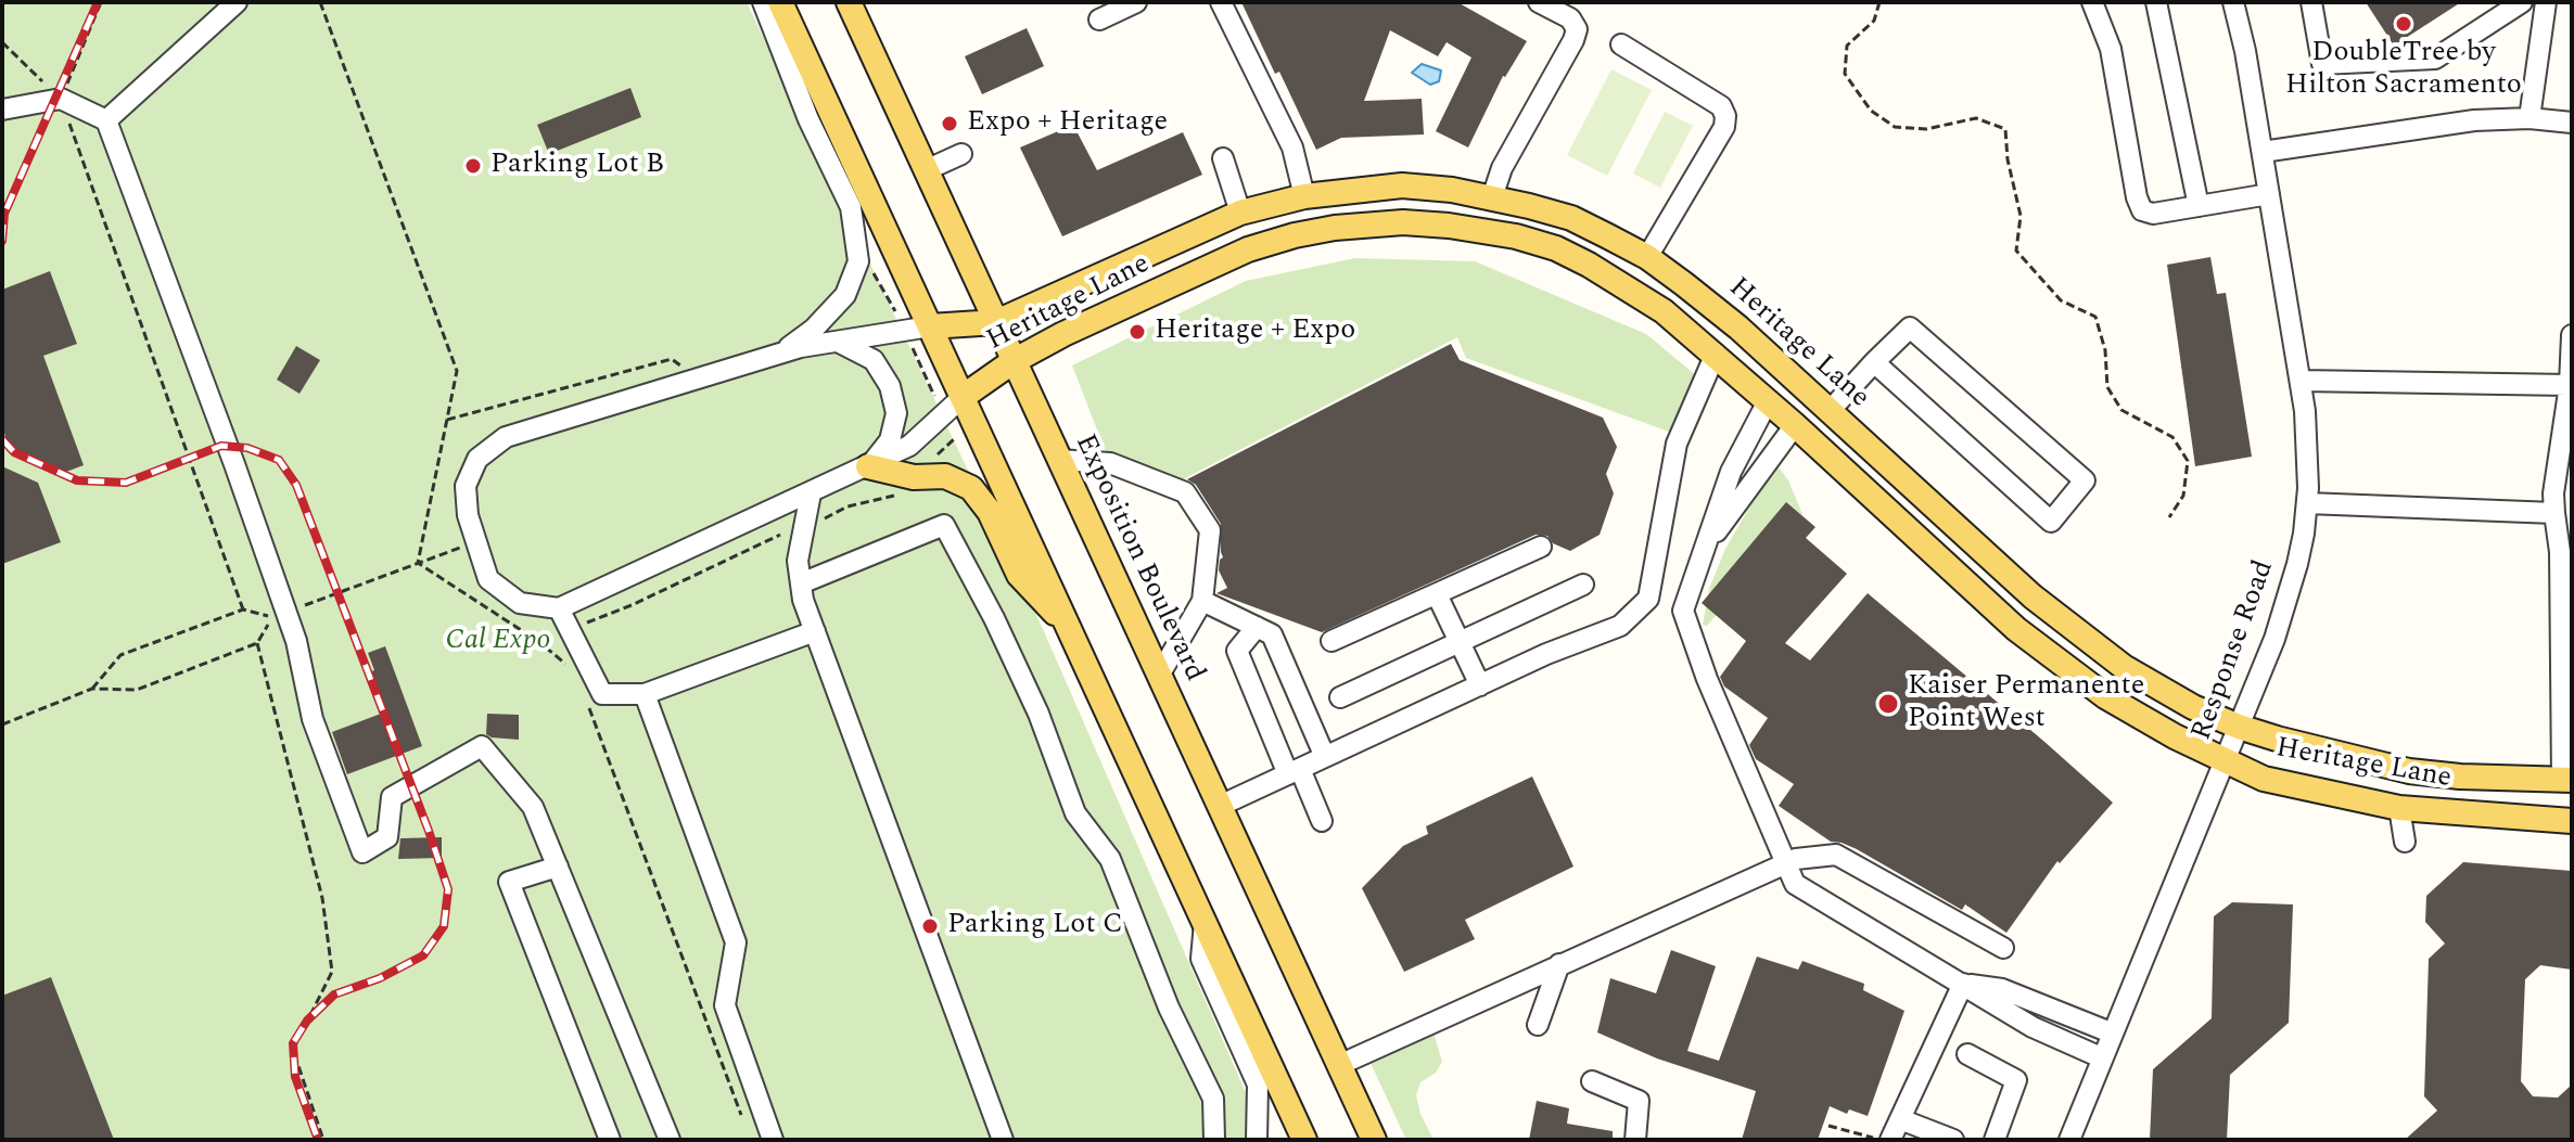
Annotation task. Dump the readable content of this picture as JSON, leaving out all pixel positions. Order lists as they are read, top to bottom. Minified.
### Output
{"streets":{"main road":["Heritage Lane","Exposition Boulevard"],"street":["Response Road"]},"crossings":[["Heritage Lane","Exposition Boulevard"],["Heritage Lane","Response Road"]],"parks":["Cal Expo"],"places":["DoubleTree by Hilton Sacramento","Expo + Heritage","Parking Lot B","Heritage + Expo","Kaiser Permanente Point West","Parking Lot C"]}
